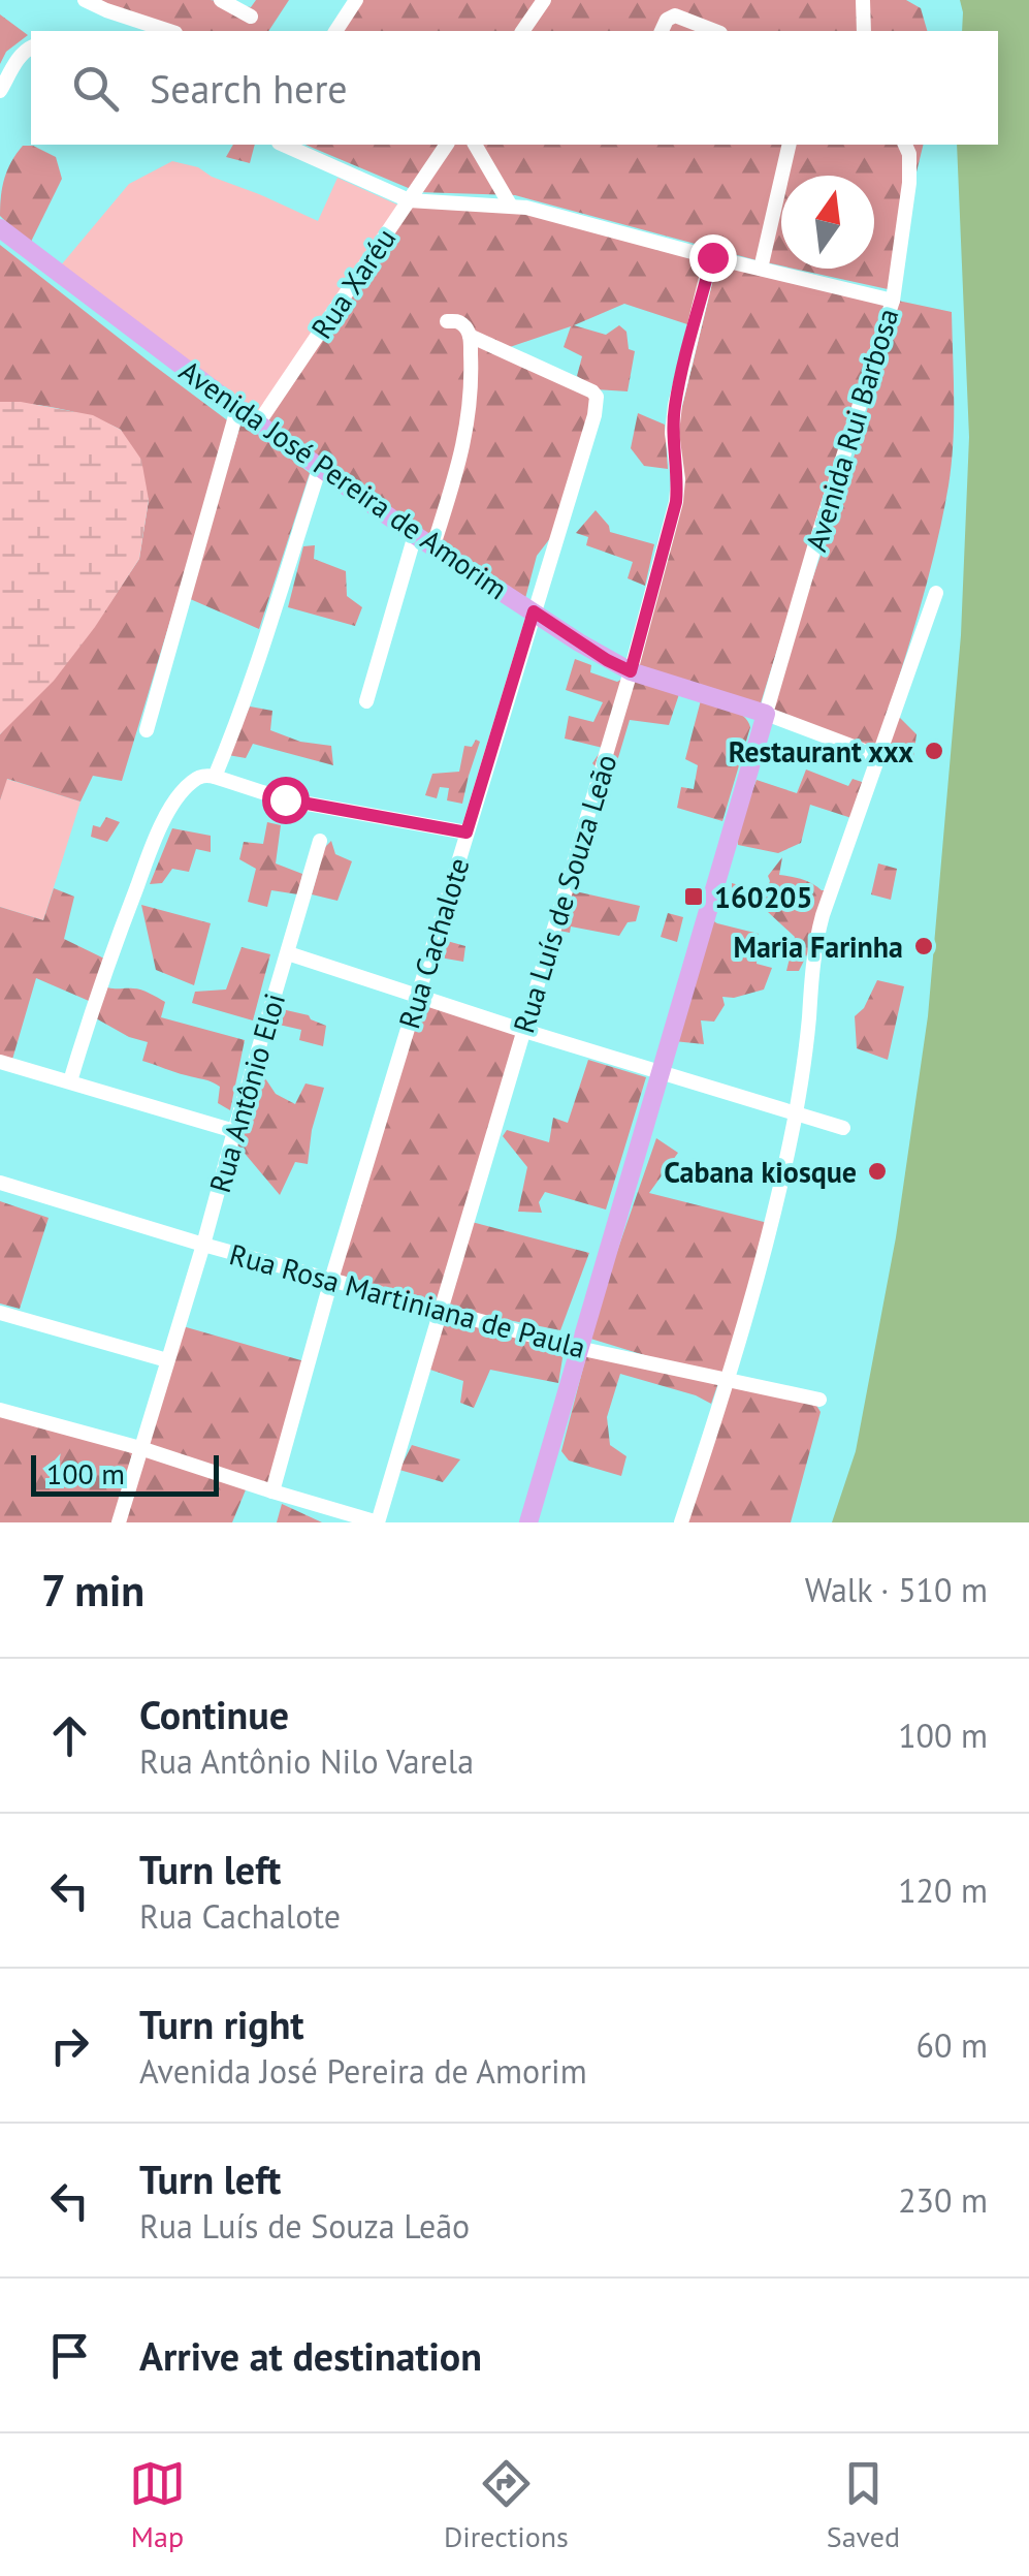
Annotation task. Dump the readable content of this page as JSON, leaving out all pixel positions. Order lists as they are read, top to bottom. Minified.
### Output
{"streets":{"main road":["Avenida José Pereira de Amorim"],"street":["Rua Xaréu","Avenida Rui Barbosa","Rua Luís de Souza Leão","Rua Cachalote","Rua Antônio Eloi","Rua Rosa Martiniana de Paula"]},"crossings":[["Rua Xaréu","Avenida José Pereira de Amorim"],["Avenida Rui Barbosa","Avenida José Pereira de Amorim"],["Avenida José Pereira de Amorim","Rua Luís de Souza Leão"],["Avenida José Pereira de Amorim","Rua Cachalote"],["Rua Luís de Souza Leão","Rua Rosa Martiniana de Paula"],["Rua Cachalote","Rua Rosa Martiniana de Paula"],["Rua Antônio Eloi","Rua Rosa Martiniana de Paula"]],"places":{"other":["Restaurant xxx","Maria Farinha","Cabana kiosque"],"transit":["160205"]},"scale_bar":"100 m","north":"top","page":{"search":"Search here","scale":"100 m","heading":["7 min","Walk · 510 m"],"list":[["Continue","Rua Antônio Nilo Varela","100 m"],["Turn left","Rua Cachalote","120 m"],["Turn right","Avenida José Pereira de Amorim","60 m"],["Turn left","Rua Luís de Souza Leão","230 m"],"Arrive at destination"],"nav":["Map","Directions","Saved"]}}
